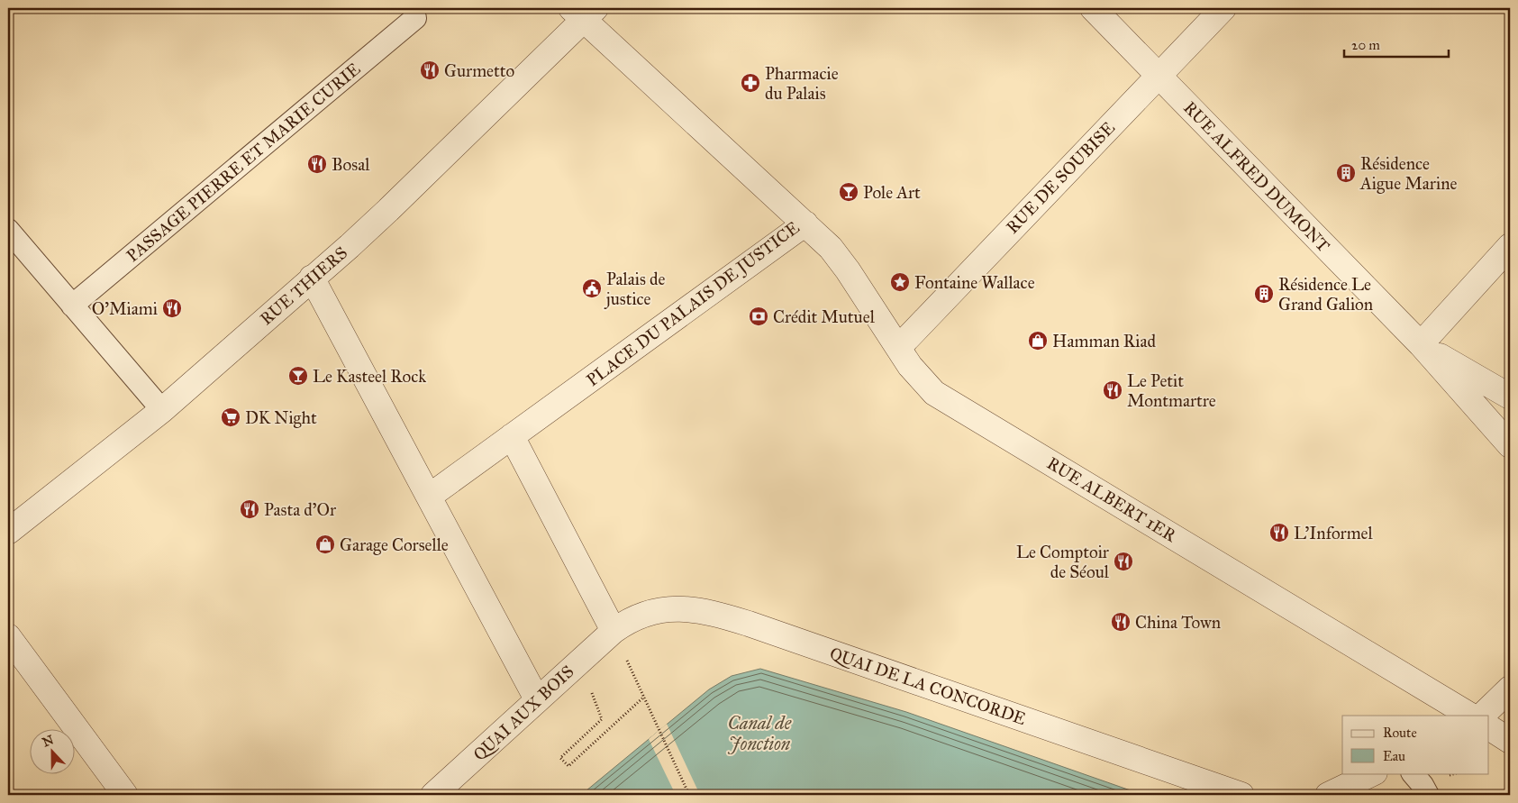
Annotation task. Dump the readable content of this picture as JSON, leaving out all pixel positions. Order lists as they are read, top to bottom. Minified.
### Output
{"streets":{"street":["RUE ALFRED DUMONT","RUE DE SOUBISE","RUE THIERS","PLACE DU PALAIS DE JUSTICE","RUE ALBERT 1ER","QUAI DE LA CONCORDE","QUAI AUX BOIS"],"lane":["PASSAGE PIERRE ET MARIE CURIE"]},"crossings":[["RUE ALFRED DUMONT","RUE DE SOUBISE"],["RUE DE SOUBISE","RUE ALBERT 1ER"],["RUE THIERS","PLACE DU PALAIS DE JUSTICE"],["PLACE DU PALAIS DE JUSTICE","RUE ALBERT 1ER"],["QUAI DE LA CONCORDE","QUAI AUX BOIS"]],"water":["Canal de Jonction"],"places":{"restaurant":["Gurmetto","Bosal","O'Miami","Le Petit Montmartre","Pasta d'Or","L'Informel","Le Comptoir de Séoul","China Town"],"pharmacy":["Pharmacie du Palais"],"building":["Résidence Aigue Marine","Résidence Le Grand Galion"],"bar":["Pole Art","Le Kasteel Rock"],"place":["Fontaine Wallace"],"public building":["Palais de justice"],"bank":["Crédit Mutuel"],"shop":["Hamman Riad","Garage Corselle"],"supermarket":["DK Night"]},"legend":["Route","Eau"],"scale_bar":"20 m","north":"top"}
